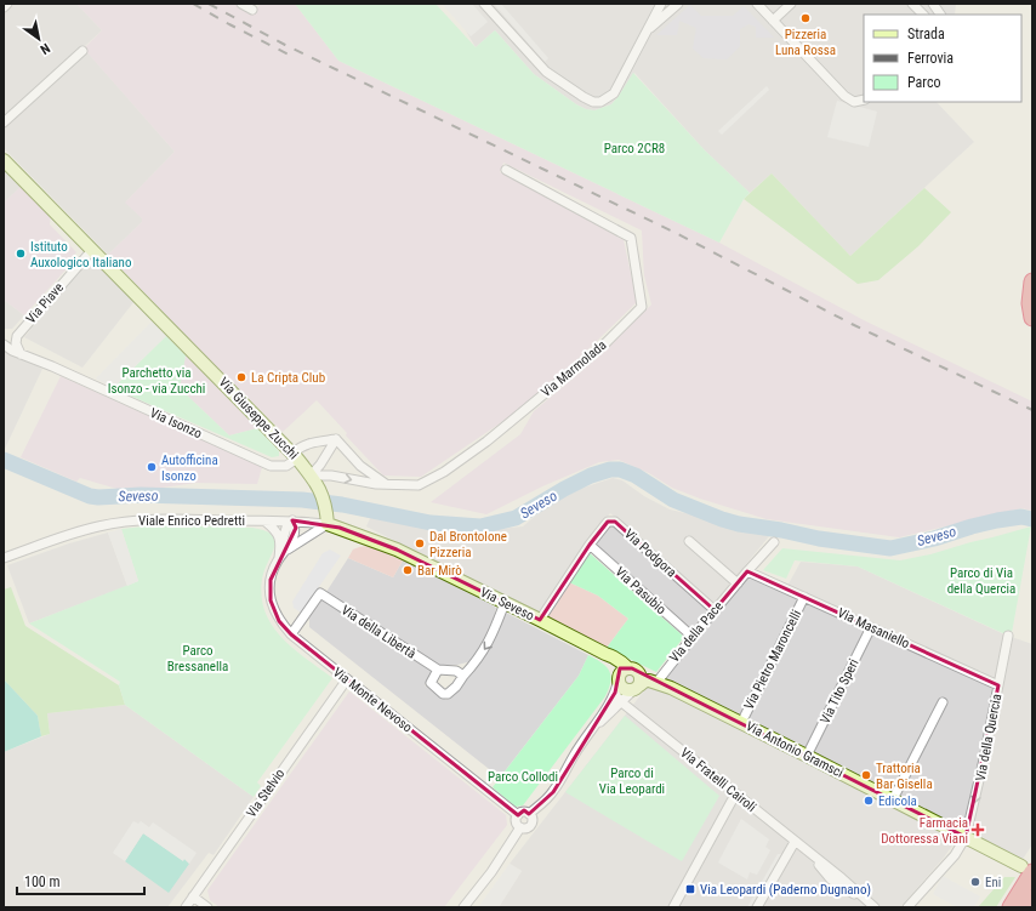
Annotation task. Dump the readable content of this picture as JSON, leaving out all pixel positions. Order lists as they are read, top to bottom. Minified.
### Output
{"streets":{"street":["Via Piave","Via Marmolada","Via Giuseppe Zucchi","Via Isonzo","Viale Enrico Pedretti","Via Podgora","Via Pasubio","Via Seveso","Via Masaniello","Via della Libertà","Via della Pace","Via Pietro Maroncelli","Via Tito Speri","Via Monte Nevoso","Via della Quercia","Via Antonio Gramsci","Via Fratelli Cairoli","Via Stelvio"]},"crossings":[["Via Piave","Via Giuseppe Zucchi"],["Via Piave","Via Isonzo"],["Via Marmolada","Via Giuseppe Zucchi"],["Via Giuseppe Zucchi","Via Isonzo"],["Via Giuseppe Zucchi","Viale Enrico Pedretti"],["Via Giuseppe Zucchi","Via Seveso"],["Viale Enrico Pedretti","Via Seveso"],["Viale Enrico Pedretti","Via Monte Nevoso"],["Via Podgora","Via Pasubio"],["Via Podgora","Via Seveso"],["Via Podgora","Via della Pace"],["Via Pasubio","Via della Pace"],["Via Seveso","Via Antonio Gramsci"],["Via Masaniello","Via della Pace"],["Via Masaniello","Via Pietro Maroncelli"],["Via Masaniello","Via Tito Speri"],["Via Masaniello","Via della Quercia"],["Via della Libertà","Via Monte Nevoso"],["Via della Pace","Via Antonio Gramsci"],["Via Pietro Maroncelli","Via Antonio Gramsci"],["Via Tito Speri","Via Antonio Gramsci"],["Via Monte Nevoso","Via Stelvio"],["Via della Quercia","Via Antonio Gramsci"]],"water":["Seveso"],"parks":["Parco 2CR8","Parchetto via Isonzo - via Zucchi","Parco di Via della Quercia","Parco Bressanella","Parco di Via Leopardi","Parco Collodi"],"places":{"other":["Pizzeria Luna Rossa","Istituto Auxologico Italiano","La Cripta Club","Autofficina Isonzo","Dal Brontolone Pizzeria","Bar Mirò","Trattoria Bar Gisella","Edicola","Eni"],"health":["Farmacia Dottoressa Viani"],"transit":["Via Leopardi (Paderno Dugnano)"]},"legend":["Strada","Ferrovia","Parco"],"scale_bar":"100 m","north":"bottom right"}
